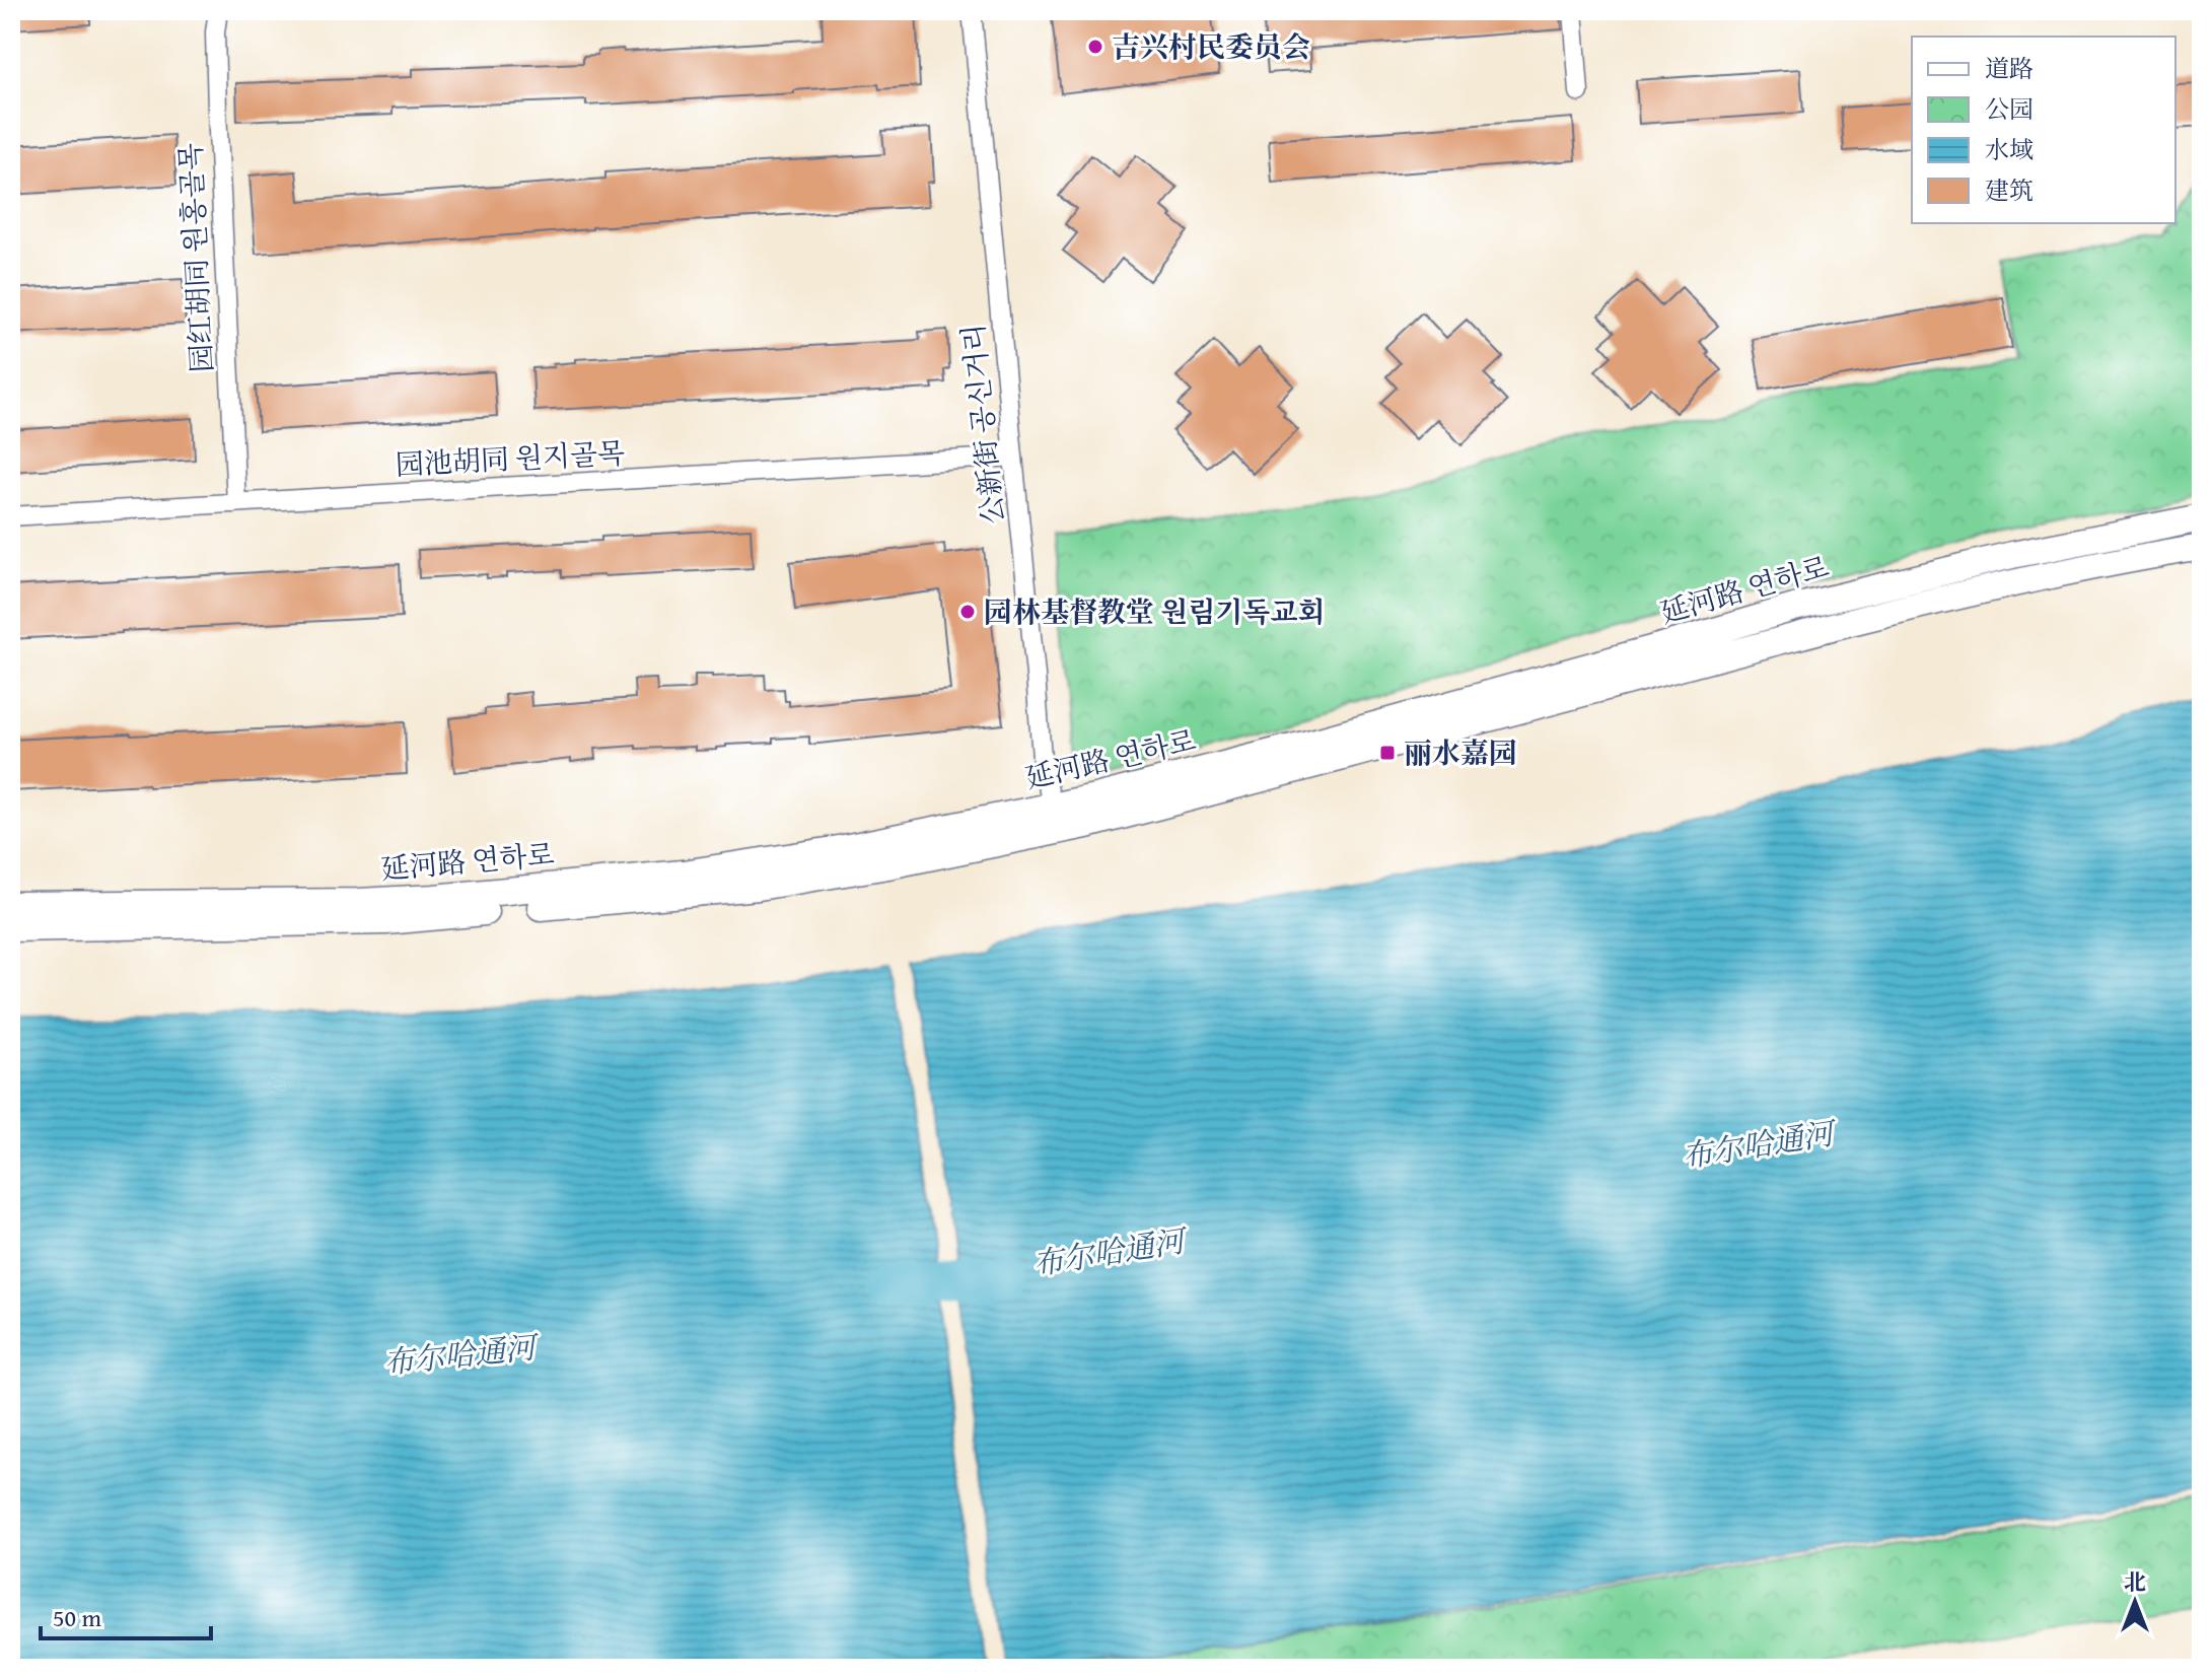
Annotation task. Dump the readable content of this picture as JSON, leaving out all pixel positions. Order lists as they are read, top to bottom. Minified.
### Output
{"streets":{"main road":["延河路 연하로"],"street":["园红胡同 원홍골목","公新街 공신거리","园池胡同 원지골목"]},"crossings":[["园红胡同 원홍골목","园池胡同 원지골목"],["公新街 공신거리","园池胡同 원지골목"],["公新街 공신거리","延河路 연하로"]],"water":["布尔哈通河"],"places":{"other":["吉兴村民委员会","园林基督教堂 원림기독교회"],"transit":["丽水嘉园"]},"legend":["道路","公园","水域","建筑"],"scale_bar":"50 m","north":"top"}
